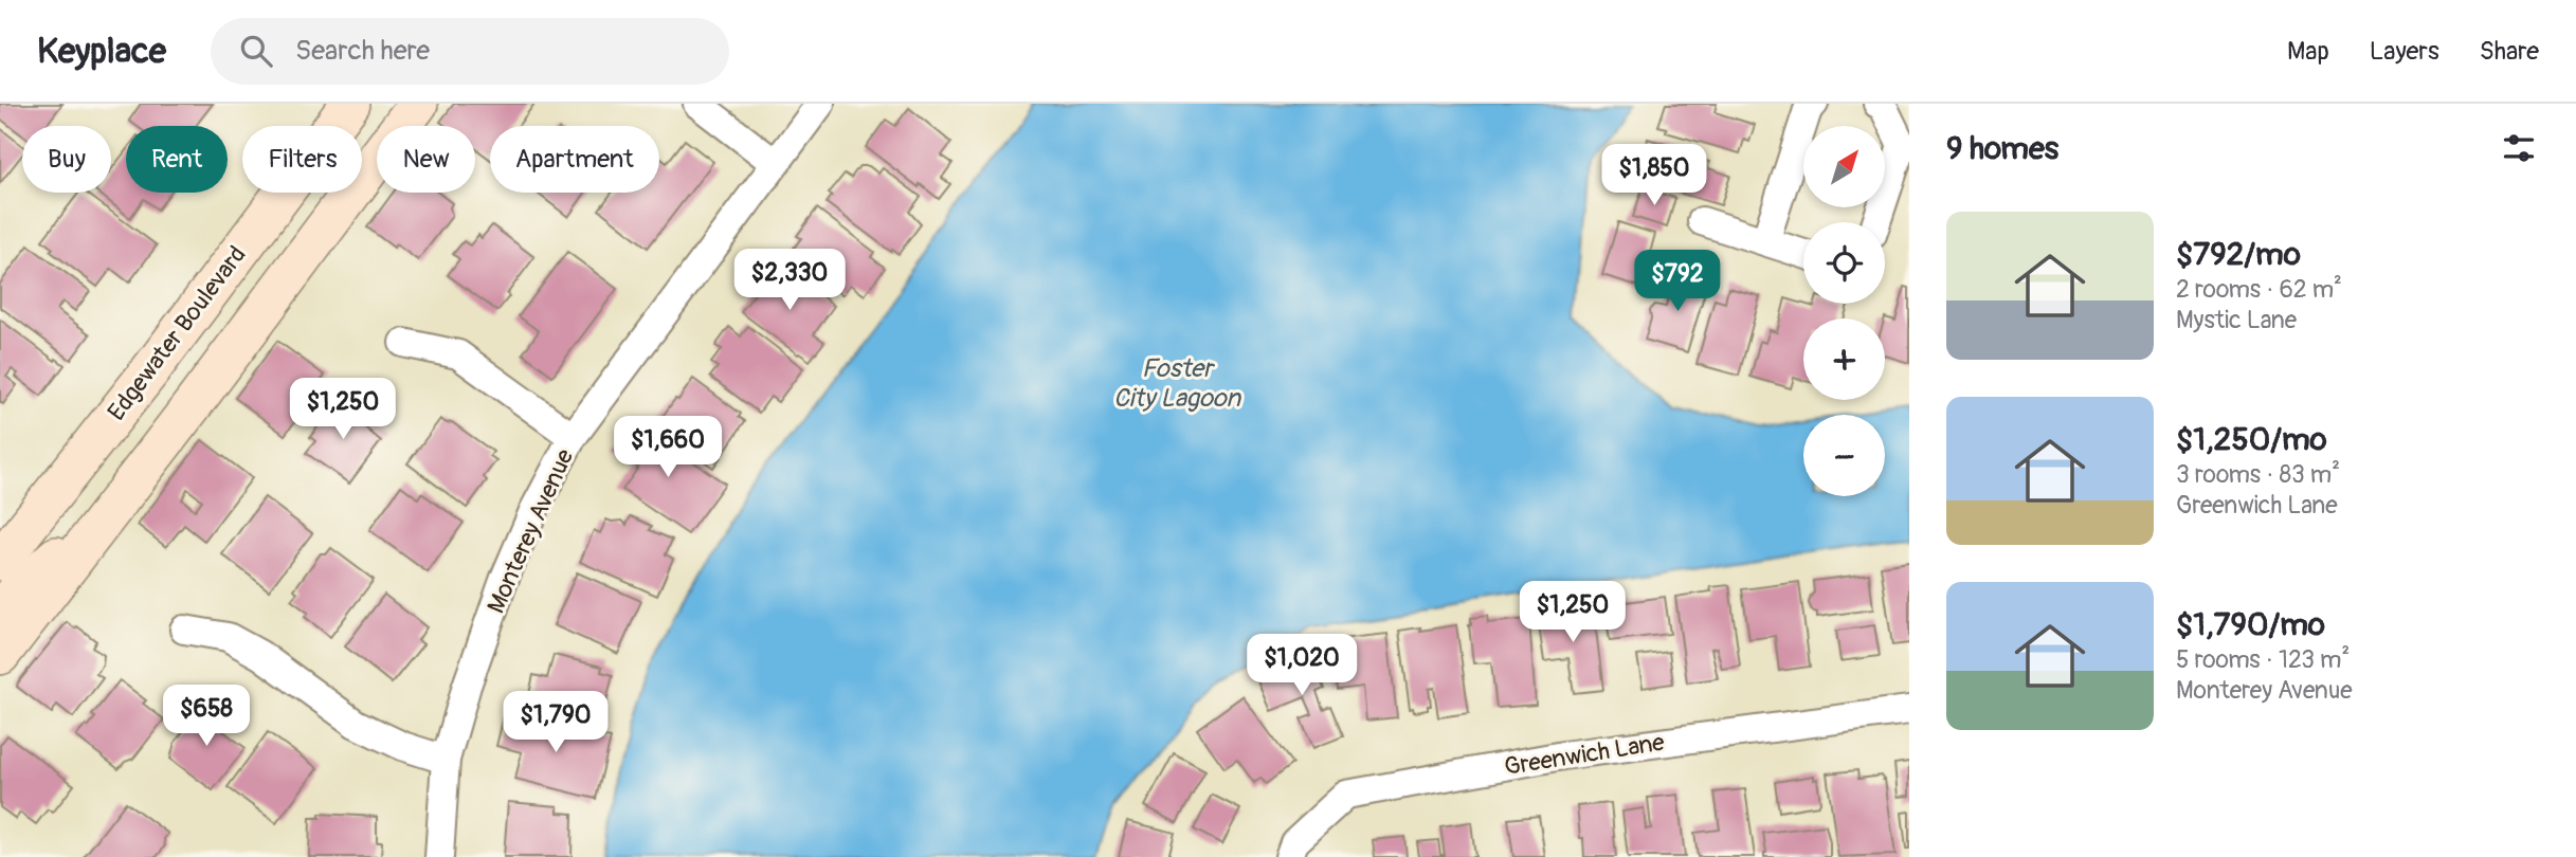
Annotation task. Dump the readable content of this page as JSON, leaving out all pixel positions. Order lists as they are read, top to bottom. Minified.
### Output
{"streets":{"street":["Edgewater Boulevard","Monterey Avenue","Greenwich Lane"]},"water":["Foster City Lagoon"],"north":"top right","page":{"header":"Keyplace","search":"Search here","nav":["Map","Layers","Share"],"heading":"9 homes","map_buttons":["+","−"],"chip":["Buy","Rent","Filters","New","Apartment"],"price":["$1,850","$2,330","$792","$1,250","$1,660","$1,250","$1,020","$658","$1,790"],"list":[{"name":"$792/mo","note":"2 rooms · 62 m² · Mystic Lane"},{"name":"$1,250/mo","note":"3 rooms · 83 m² · Greenwich Lane"},{"name":"$1,790/mo","note":"5 rooms · 123 m² · Monterey Avenue"}]}}
